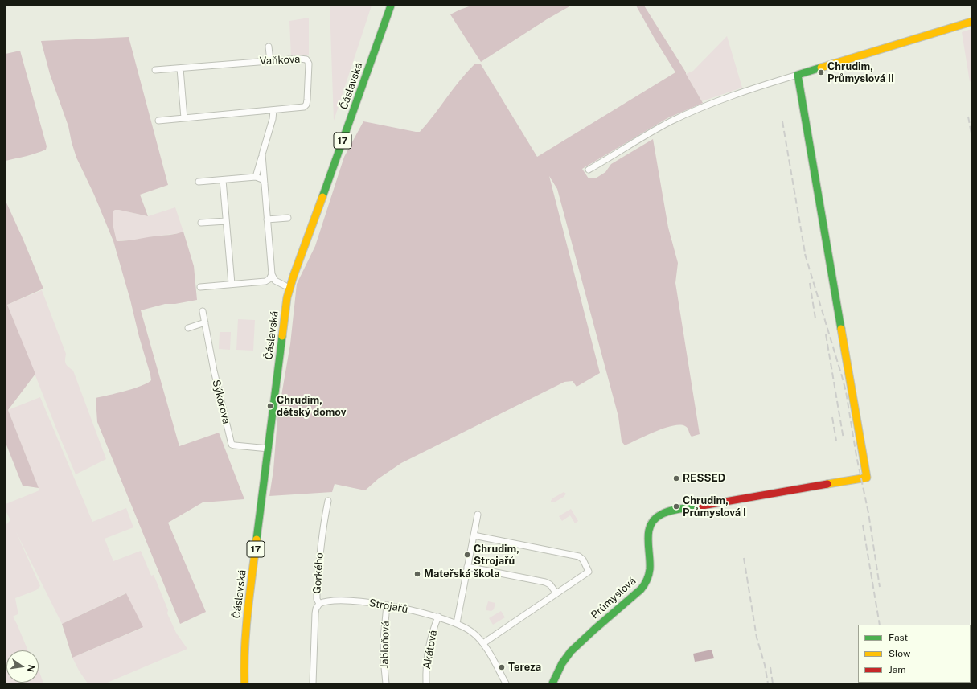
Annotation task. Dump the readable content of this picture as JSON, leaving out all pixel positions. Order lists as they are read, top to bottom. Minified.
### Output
{"streets":{"street":["Vaňkova","Čáslavská","17","Sýkorova","Gorkého","Průmyslová","Strojařů","Jabloňová","Akátová"]},"crossings":[["Čáslavská","Sýkorova"],["Gorkého","Strojařů"],["Strojařů","Jabloňová"],["Strojařů","Akátová"]],"places":["Chrudim, Průmyslová II","Chrudim, dětský domov","RESSED","Chrudim, Průmyslová I","Chrudim, Strojařů","Mateřská škola","Tereza"],"legend":["Fast","Slow","Jam"],"north":"right"}
